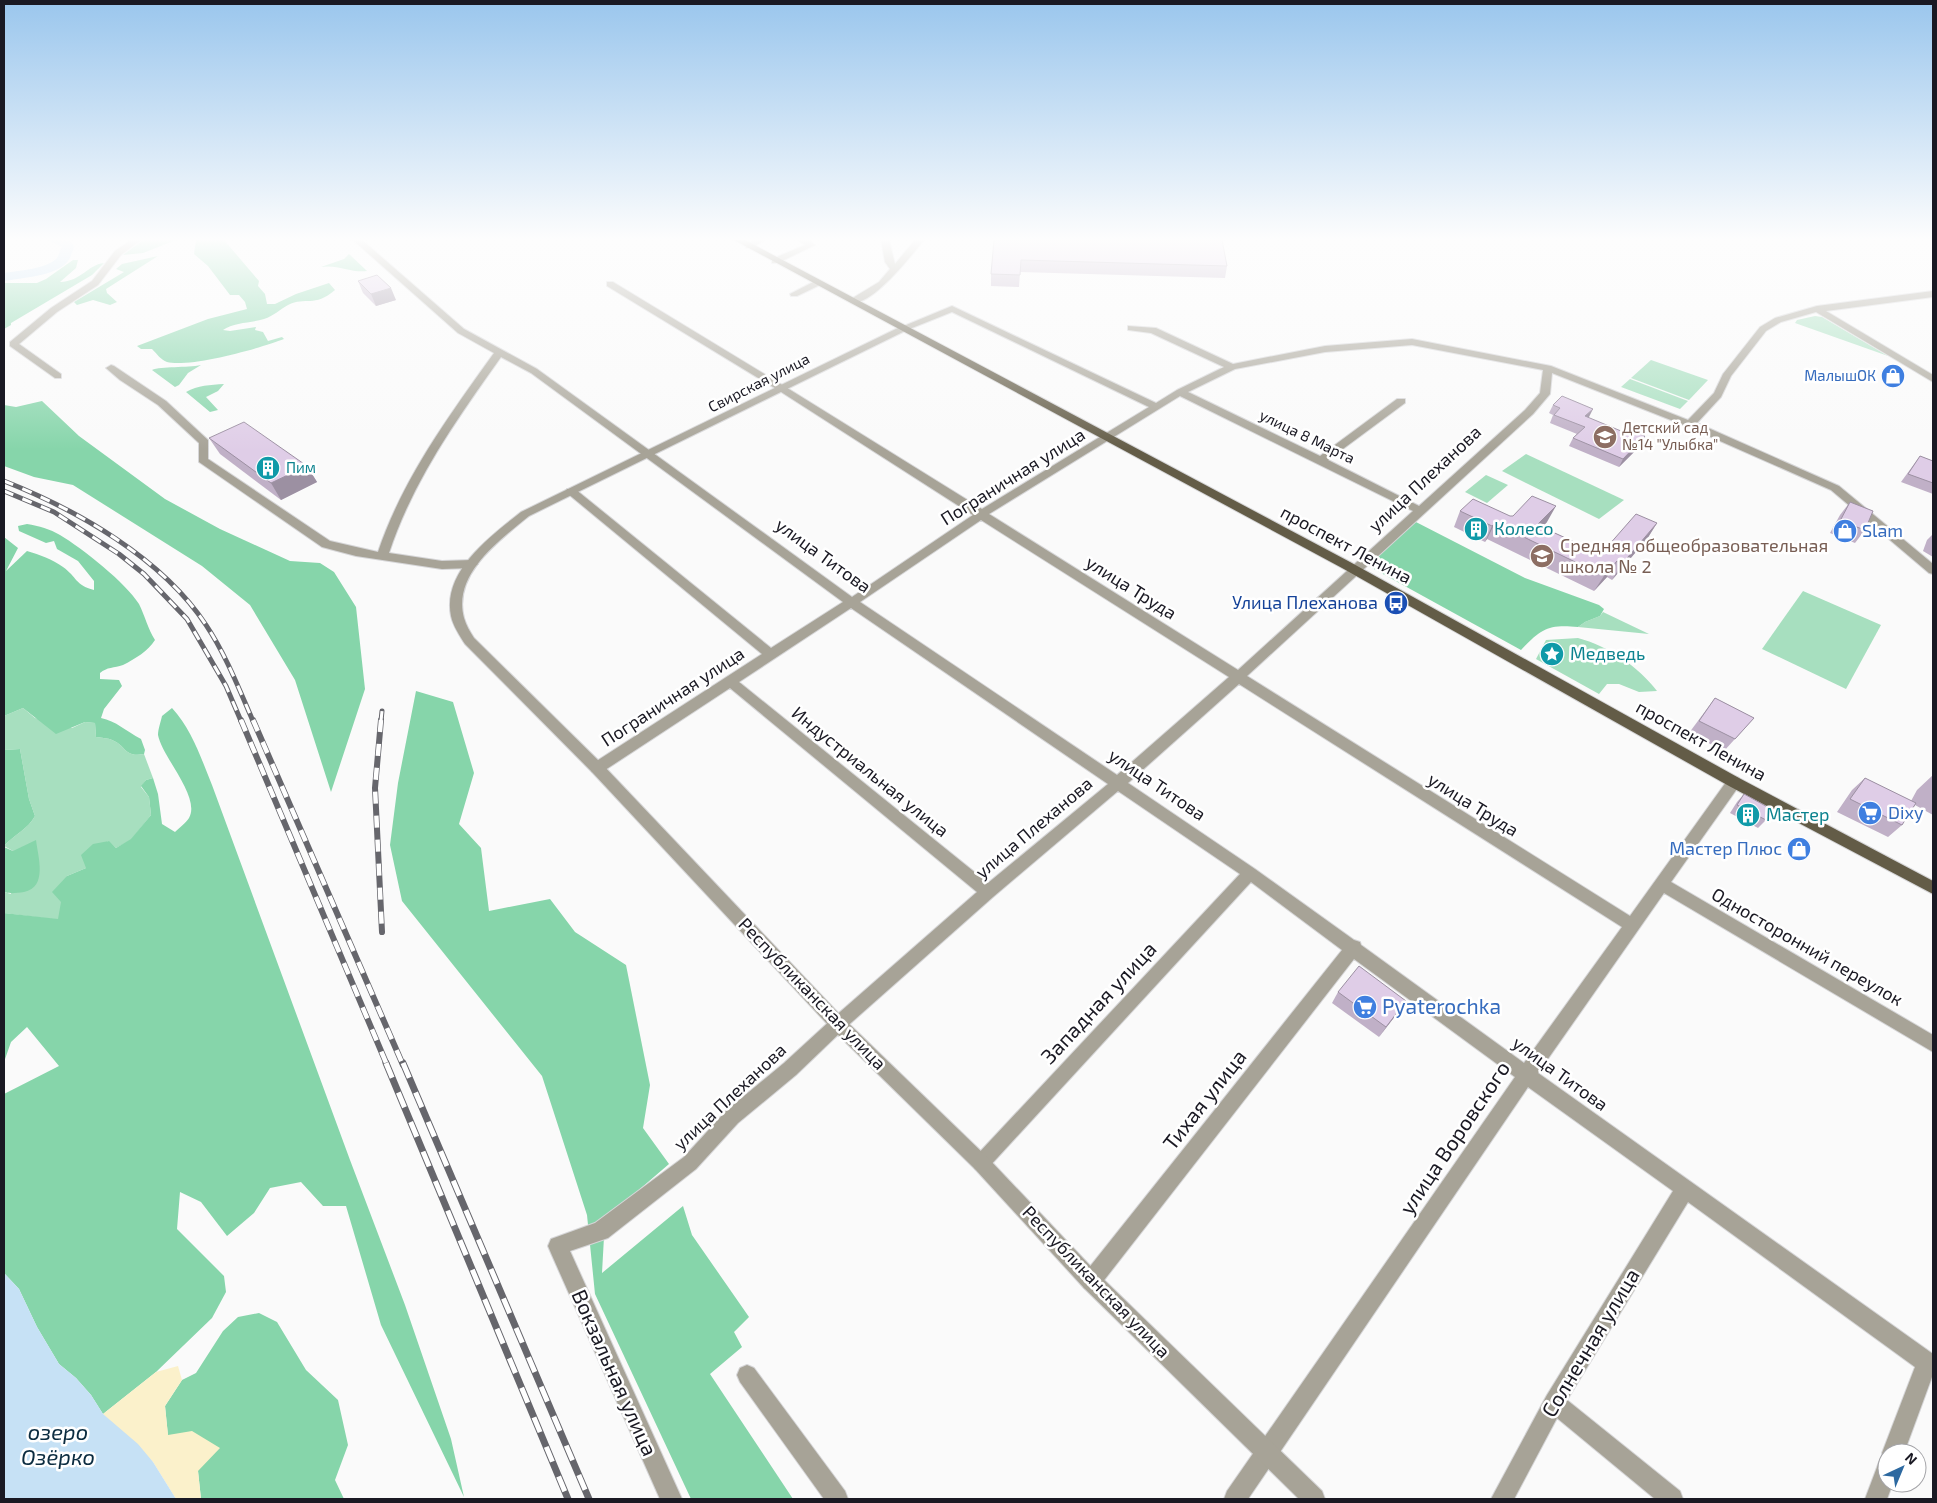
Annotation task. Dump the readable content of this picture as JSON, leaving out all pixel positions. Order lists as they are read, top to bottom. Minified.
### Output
{"streets":{"main road":["проспект Ленина"],"street":["Свирская улица","улица 8 Марта","Пограничная улица","улица Плеханова","улица Титова","улица Труда","Индустриальная улица","Односторонний переулок","Республиканская улица","Западная улица","Тихая улица","улица Воровского","Солнечная улица","Вокзальная улица"]},"crossings":[["Свирская улица","Пограничная улица"],["Свирская улица","проспект Ленина"],["Свирская улица","улица Титова"],["Свирская улица","улица Труда"],["Свирская улица","Республиканская улица"],["улица 8 Марта","Пограничная улица"],["улица 8 Марта","улица Плеханова"],["Пограничная улица","улица Плеханова"],["Пограничная улица","проспект Ленина"],["Пограничная улица","улица Титова"],["Пограничная улица","улица Труда"],["Пограничная улица","Индустриальная улица"],["Пограничная улица","Республиканская улица"],["улица Плеханова","проспект Ленина"],["улица Плеханова","улица Титова"],["улица Плеханова","улица Труда"],["улица Плеханова","Индустриальная улица"],["улица Плеханова","Республиканская улица"],["улица Плеханова","Вокзальная улица"],["проспект Ленина","улица Воровского"],["улица Титова","Западная улица"],["улица Титова","Тихая улица"],["улица Титова","улица Воровского"],["улица Титова","Солнечная улица"],["улица Труда","улица Воровского"],["Односторонний переулок","улица Воровского"],["Республиканская улица","Западная улица"],["Республиканская улица","Тихая улица"],["Республиканская улица","улица Воровского"]],"water":["озеро Озёрко"],"places":{"shop":["МалышОК","Slam","Мастер Плюс"],"school or university":["Детский сад №14 \"Улыбка\"","Средняя общеобразовательная школа № 2"],"building":["Пим","Колесо","Мастер"],"bus stop":["Улица Плеханова"],"place":["Медведь"],"supermarket":["Dixy","Pyaterochka"]},"north":"top right"}
